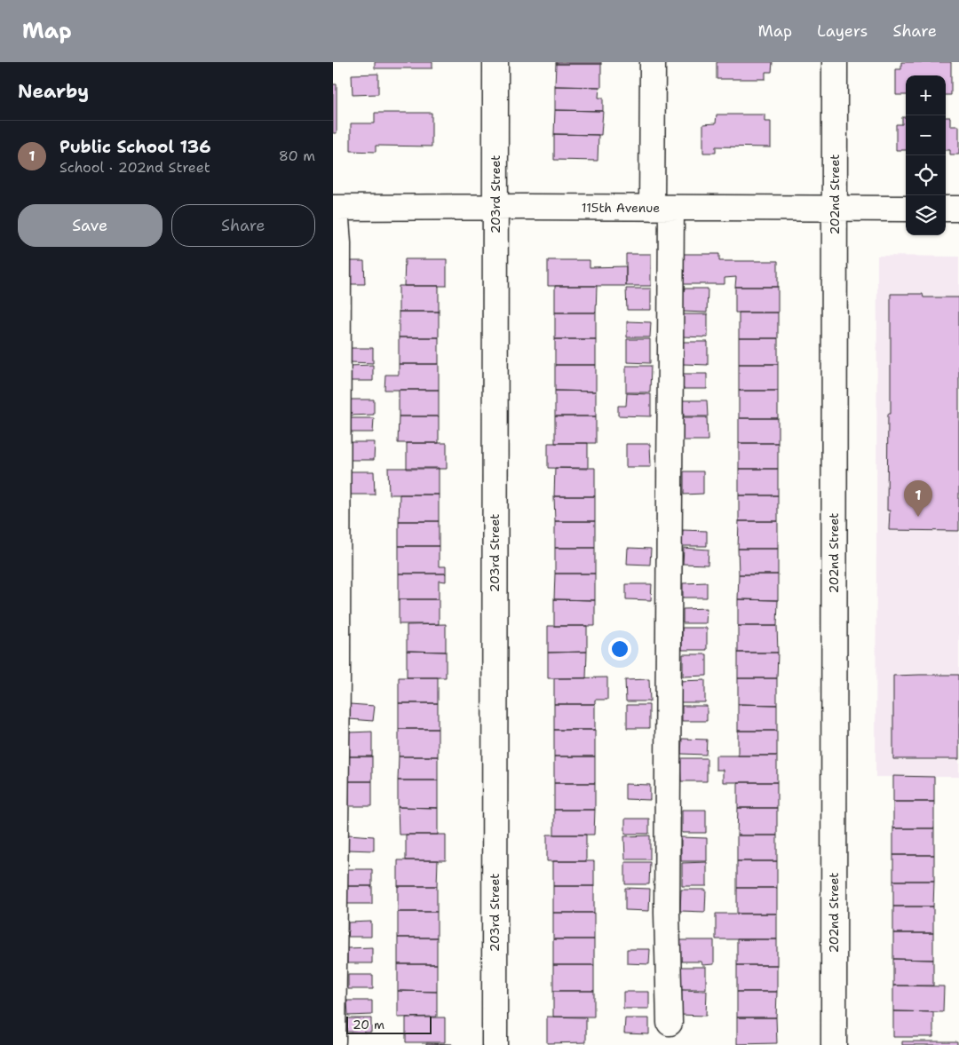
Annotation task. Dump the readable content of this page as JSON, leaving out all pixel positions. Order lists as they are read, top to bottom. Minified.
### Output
{"streets":{"street":["203rd Street","202nd Street","115th Avenue"]},"crossings":[["203rd Street","115th Avenue"],["202nd Street","115th Avenue"]],"scale_bar":"20 m","page":{"header":"Map","nav":["Map","Layers","Share"],"heading":"Nearby","map_buttons":["+","−"],"list":[{"mark":"1","name":"Public School 136","note":"School · 202nd Street","value":"80 m"}],"buttons":["Save","Share"],"pins":"1","scale":"20 m"}}
